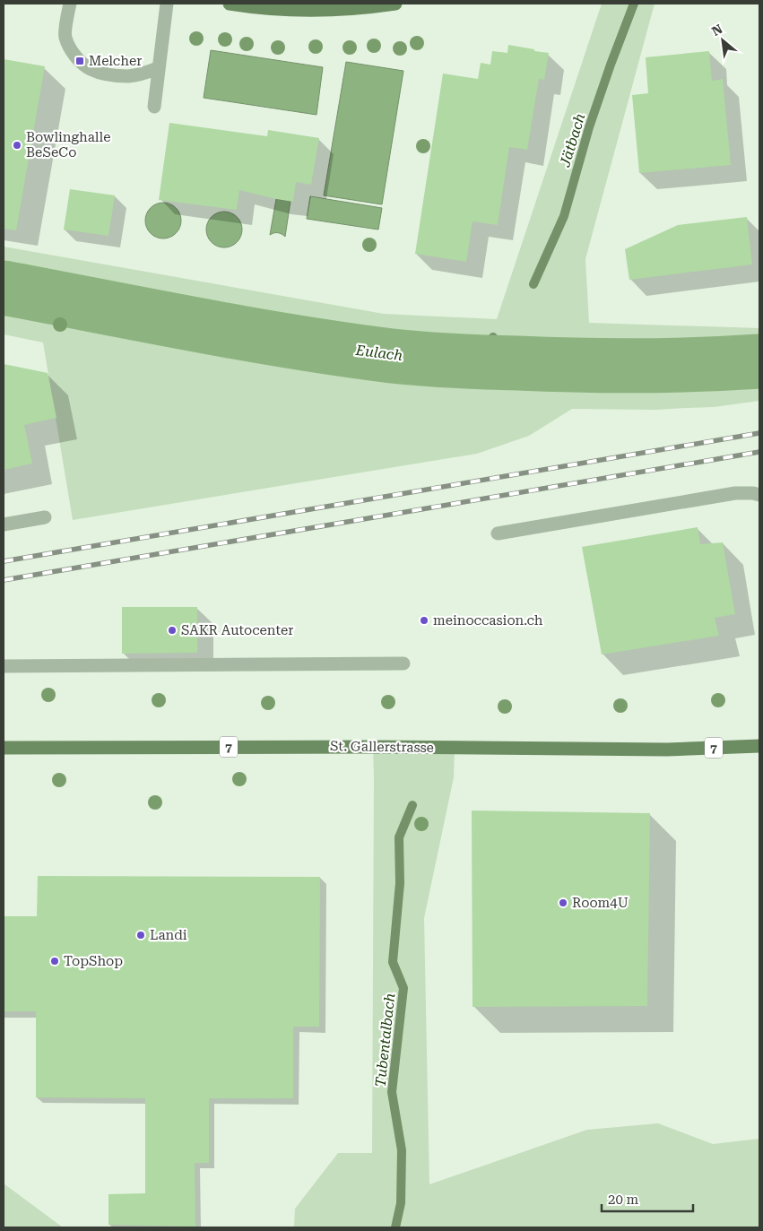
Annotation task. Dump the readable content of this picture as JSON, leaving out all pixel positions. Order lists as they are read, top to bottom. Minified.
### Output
{"streets":{"main road":["7","St. Gallerstrasse"]},"water":["Jätbach","Eulach","Tubentalbach"],"places":{"transit":["Melcher"],"other":["Bowlinghalle BeSeCo","meinoccasion.ch","SAKR Autocenter","Room4U","Landi","TopShop"]},"scale_bar":"20 m","north":"top left"}
